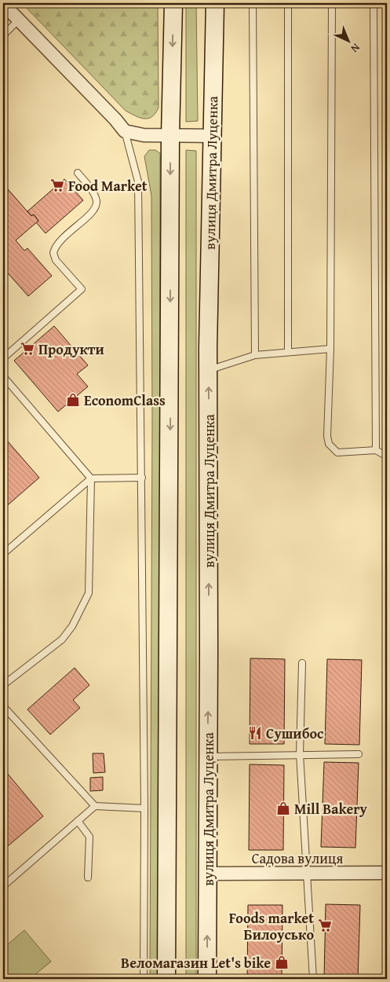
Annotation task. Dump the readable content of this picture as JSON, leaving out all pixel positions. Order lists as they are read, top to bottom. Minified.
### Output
{"streets":{"main road":["вулиця Дмитра Луценка"],"street":["Садова вулиця"]},"crossings":[["вулиця Дмитра Луценка","Садова вулиця"]],"places":{"supermarket":["Food Market","Продукти","Foods market Билоусько"],"shop":["EconomClass","Mill Bakery","Веломагазин Let's bike"],"restaurant":["Сушибос"]},"north":"bottom right"}
